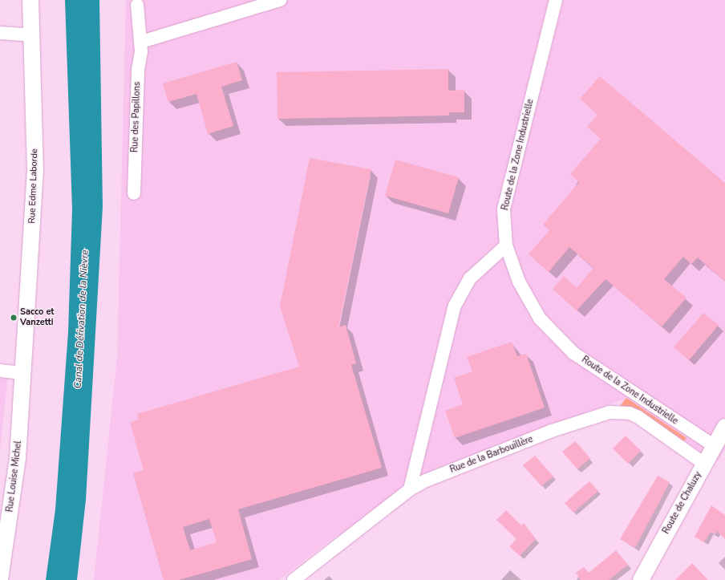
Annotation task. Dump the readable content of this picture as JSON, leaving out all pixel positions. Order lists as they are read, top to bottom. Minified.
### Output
{"streets":{"street":["Rue des Papillons","Route de la Zone Industrielle","Rue Edme Laborde","Rue de la Barbouillère","Rue Louise Michel","Route de Chaluzy"]},"crossings":[["Route de la Zone Industrielle","Route de Chaluzy"],["Rue Edme Laborde","Rue Louise Michel"],["Rue de la Barbouillère","Route de Chaluzy"]],"water":["Canal de Dérivation de la Nièvre"],"places":["Sacco et Vanzetti"]}
